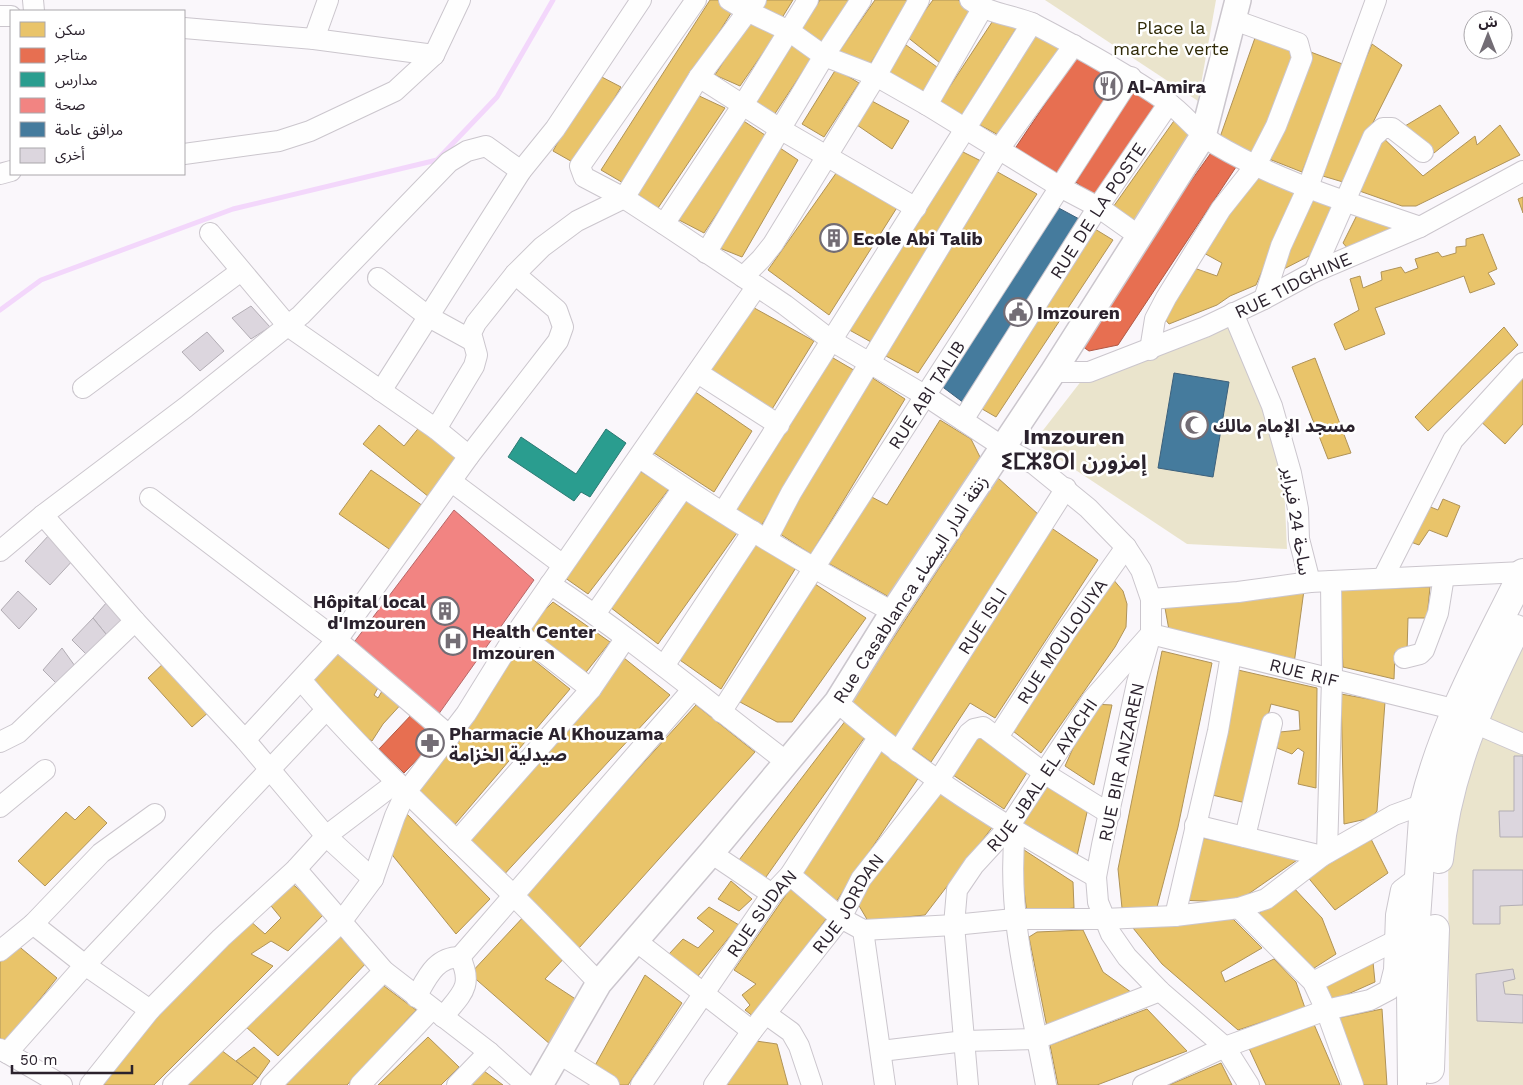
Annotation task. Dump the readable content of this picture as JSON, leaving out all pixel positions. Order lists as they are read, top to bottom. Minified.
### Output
{"streets":{"main road":["Rue Casablanca زنقة الدار البيضاء"],"street":["RUE DE LA POSTE","RUE TIDGHINE","RUE ABI TALIB","ساحة 24 فبراير","RUE ISLI","RUE MOULOUIYA","RUE RIF","RUE BIR ANZAREN","RUE JBAL EL AYACHI","RUE JORDAN","RUE SUDAN"]},"crossings":[["RUE DE LA POSTE","RUE BIR ANZAREN"],["RUE TIDGHINE","ساحة 24 فبراير"],["RUE TIDGHINE","Rue Casablanca زنقة الدار البيضاء"],["RUE ABI TALIB","RUE BIR ANZAREN"],["ساحة 24 فبراير","RUE BIR ANZAREN"],["Rue Casablanca زنقة الدار البيضاء","RUE BIR ANZAREN"],["RUE ISLI","RUE BIR ANZAREN"],["RUE MOULOUIYA","RUE BIR ANZAREN"],["RUE MOULOUIYA","RUE JORDAN"],["RUE RIF","RUE BIR ANZAREN"],["RUE RIF","RUE JBAL EL AYACHI"],["RUE BIR ANZAREN","RUE JBAL EL AYACHI"]],"districts":["Imzouren ⵉⵎⵣⵓⵔⵏ إمزورن"],"parks":["Place la marche verte"],"places":{"restaurant":["Al-Amira"],"building":["Ecole Abi Talib","Hôpital local d'Imzouren"],"public building":["Imzouren"],"mosque":["مسجد الإمام مالك"],"hospital":["Health Center Imzouren"],"pharmacy":["Pharmacie Al Khouzama صيدلية الخزامة"]},"legend":["سكن","متاجر","مدارس","صحة","مرافق عامة","أخرى"],"scale_bar":"50 m","north":"top"}
